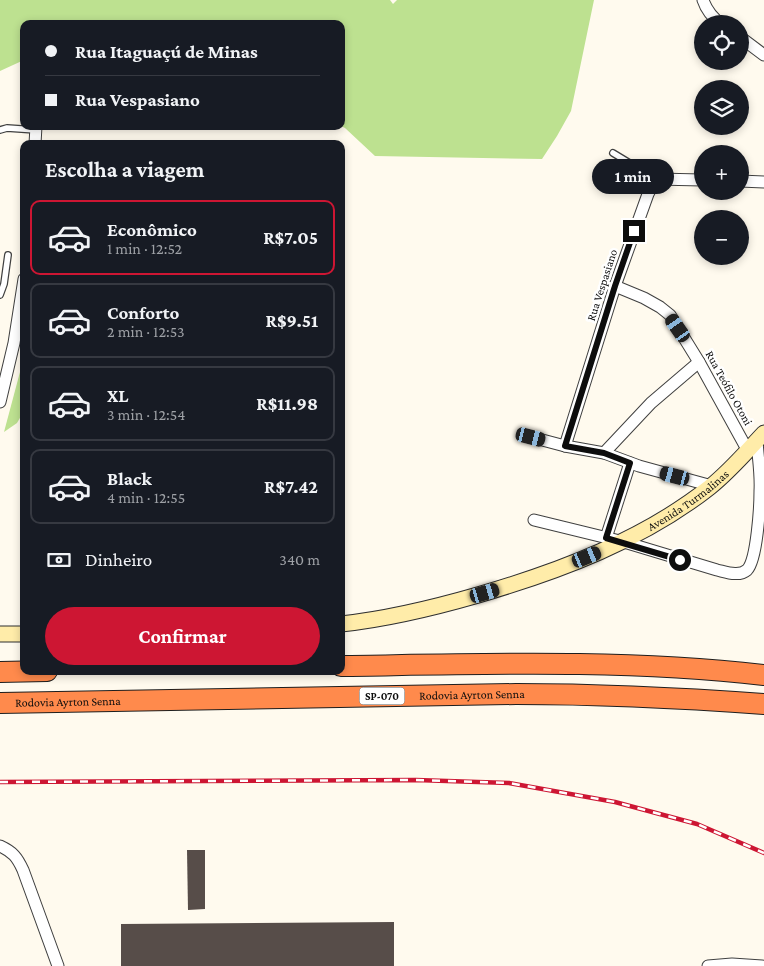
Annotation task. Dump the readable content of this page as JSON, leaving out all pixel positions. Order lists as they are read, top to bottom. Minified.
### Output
{"streets":{"highway":["Rodovia Ayrton Senna","SP-070"],"street":["Rua Vespasiano","Rua Teófilo Otoni","Avenida Turmalinas"]},"crossings":[["Rua Vespasiano","Rua Teófilo Otoni"],["Rua Teófilo Otoni","Avenida Turmalinas"]],"page":{"map_buttons":["+","−"],"banner":["Rua Itaguaçú de Minas","Rua Vespasiano"],"heading":"Escolha a viagem","bubble":"1 min","list":[{"name":"Econômico","note":"1 min · 12:52","value":"R$7.05"},{"name":"Conforto","note":"2 min · 12:53","value":"R$9.51"},{"name":"XL","note":"3 min · 12:54","value":"R$11.98"},{"name":"Black","note":"4 min · 12:55","value":"R$7.42"}],"pay":["Dinheiro","340 m"],"buttons":"Confirmar"}}
